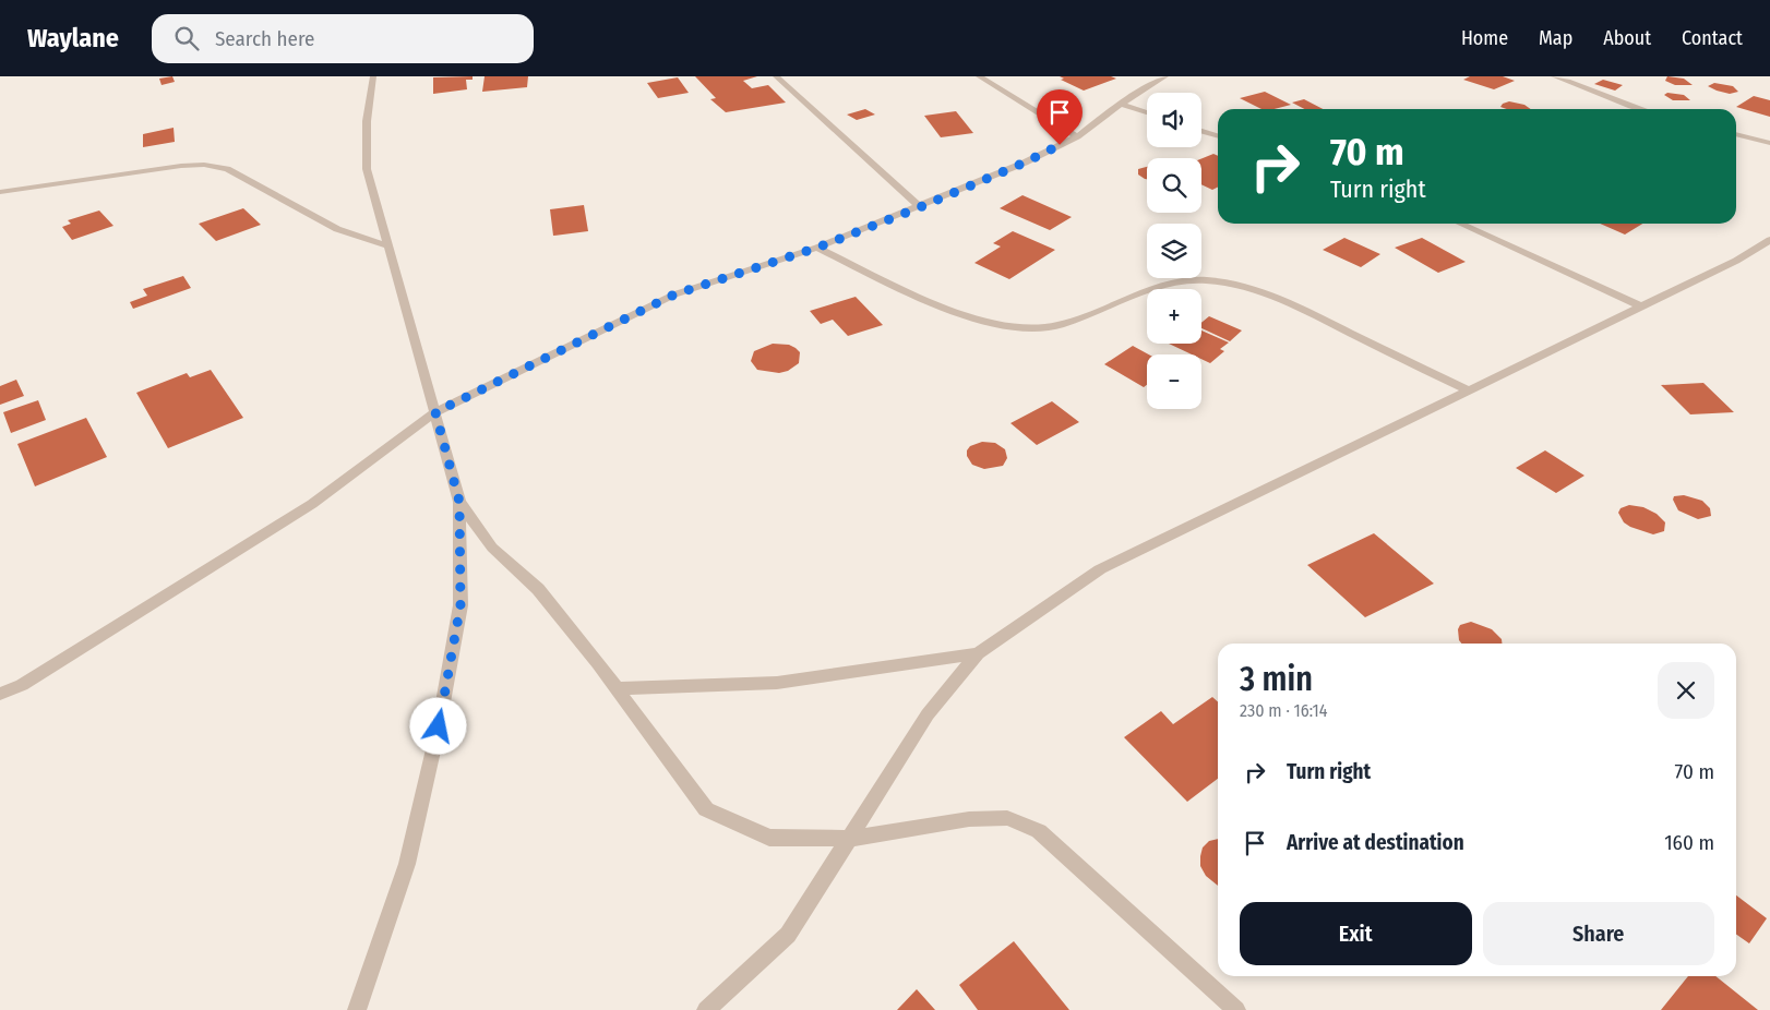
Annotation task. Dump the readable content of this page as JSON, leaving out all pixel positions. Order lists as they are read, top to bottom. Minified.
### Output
{"page":{"header":"Waylane","search":"Search here","nav":["Home","Map","About","Contact"],"map_buttons":["+","−"],"turn":["70 m","Turn right"],"heading":["3 min","230 m · 16:14"],"list":[{"name":"Turn right","value":"70 m"},{"name":"Arrive at destination","value":"160 m"}],"buttons":["Exit","Share"]}}
